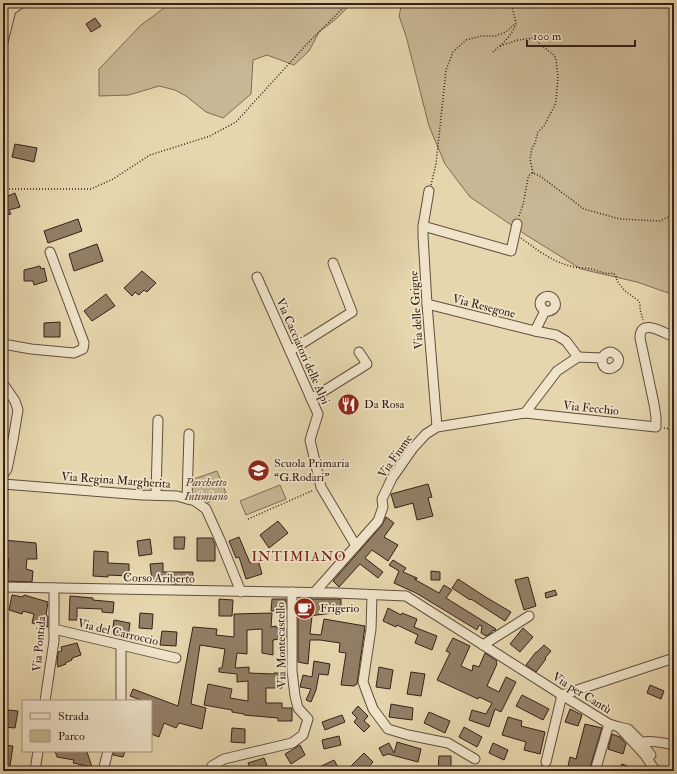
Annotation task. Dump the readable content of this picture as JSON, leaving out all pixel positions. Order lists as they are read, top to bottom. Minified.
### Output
{"streets":{"street":["Via Resegone","Via delle Grigne","Via Cacciatori delle Alpi","Via Fecchio","Via Fiume","Via Regina Margherita","Corso Ariberto","Via del Carroccio","Via Pontida","Via Montecastello","Via per Cantù"]},"crossings":[["Via Resegone","Via delle Grigne"],["Via delle Grigne","Via Fiume"],["Via Cacciatori delle Alpi","Via Fiume"],["Via Fiume","Corso Ariberto"],["Via Fiume","Via per Cantù"],["Via Regina Margherita","Corso Ariberto"],["Corso Ariberto","Via Pontida"],["Corso Ariberto","Via Montecastello"],["Corso Ariberto","Via per Cantù"],["Via del Carroccio","Via Pontida"]],"districts":["INTIMIANO"],"parks":["Parchetto Intimiano"],"places":{"restaurant":["Da Rosa"],"school or university":["Scuola Primaria “G.Rodari”"],"cafe":["Frigerio"]},"legend":["Strada","Parco"],"scale_bar":"100 m"}
